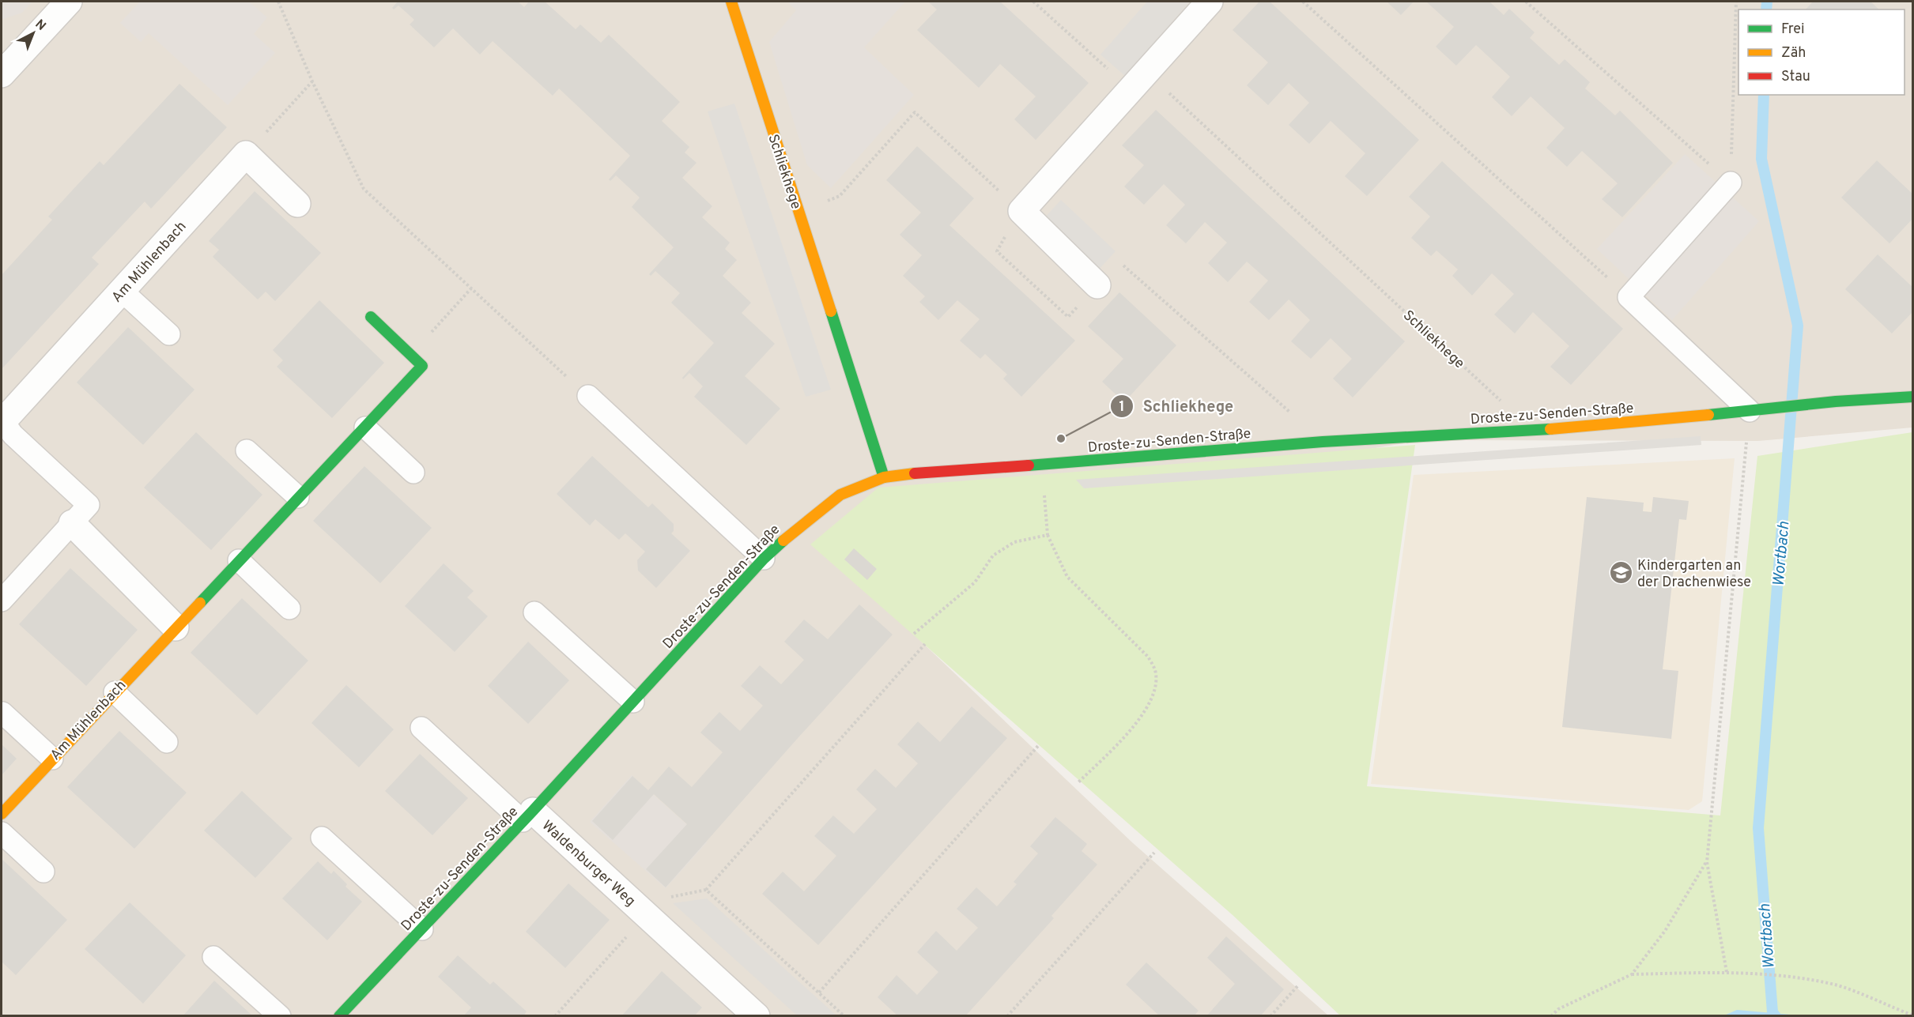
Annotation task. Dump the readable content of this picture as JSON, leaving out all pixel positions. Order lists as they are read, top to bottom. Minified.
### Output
{"streets":{"street":["Schliekhege","Am Mühlenbach","Droste-zu-Senden-Straße","Waldenburger Weg"]},"crossings":[["Schliekhege","Droste-zu-Senden-Straße"],["Droste-zu-Senden-Straße","Waldenburger Weg"]],"water":["Wortbach"],"places":{"other":["Schliekhege"],"school or university":["Kindergarten an der Drachenwiese"]},"legend":["Frei","Zäh","Stau"],"north":"top right"}
